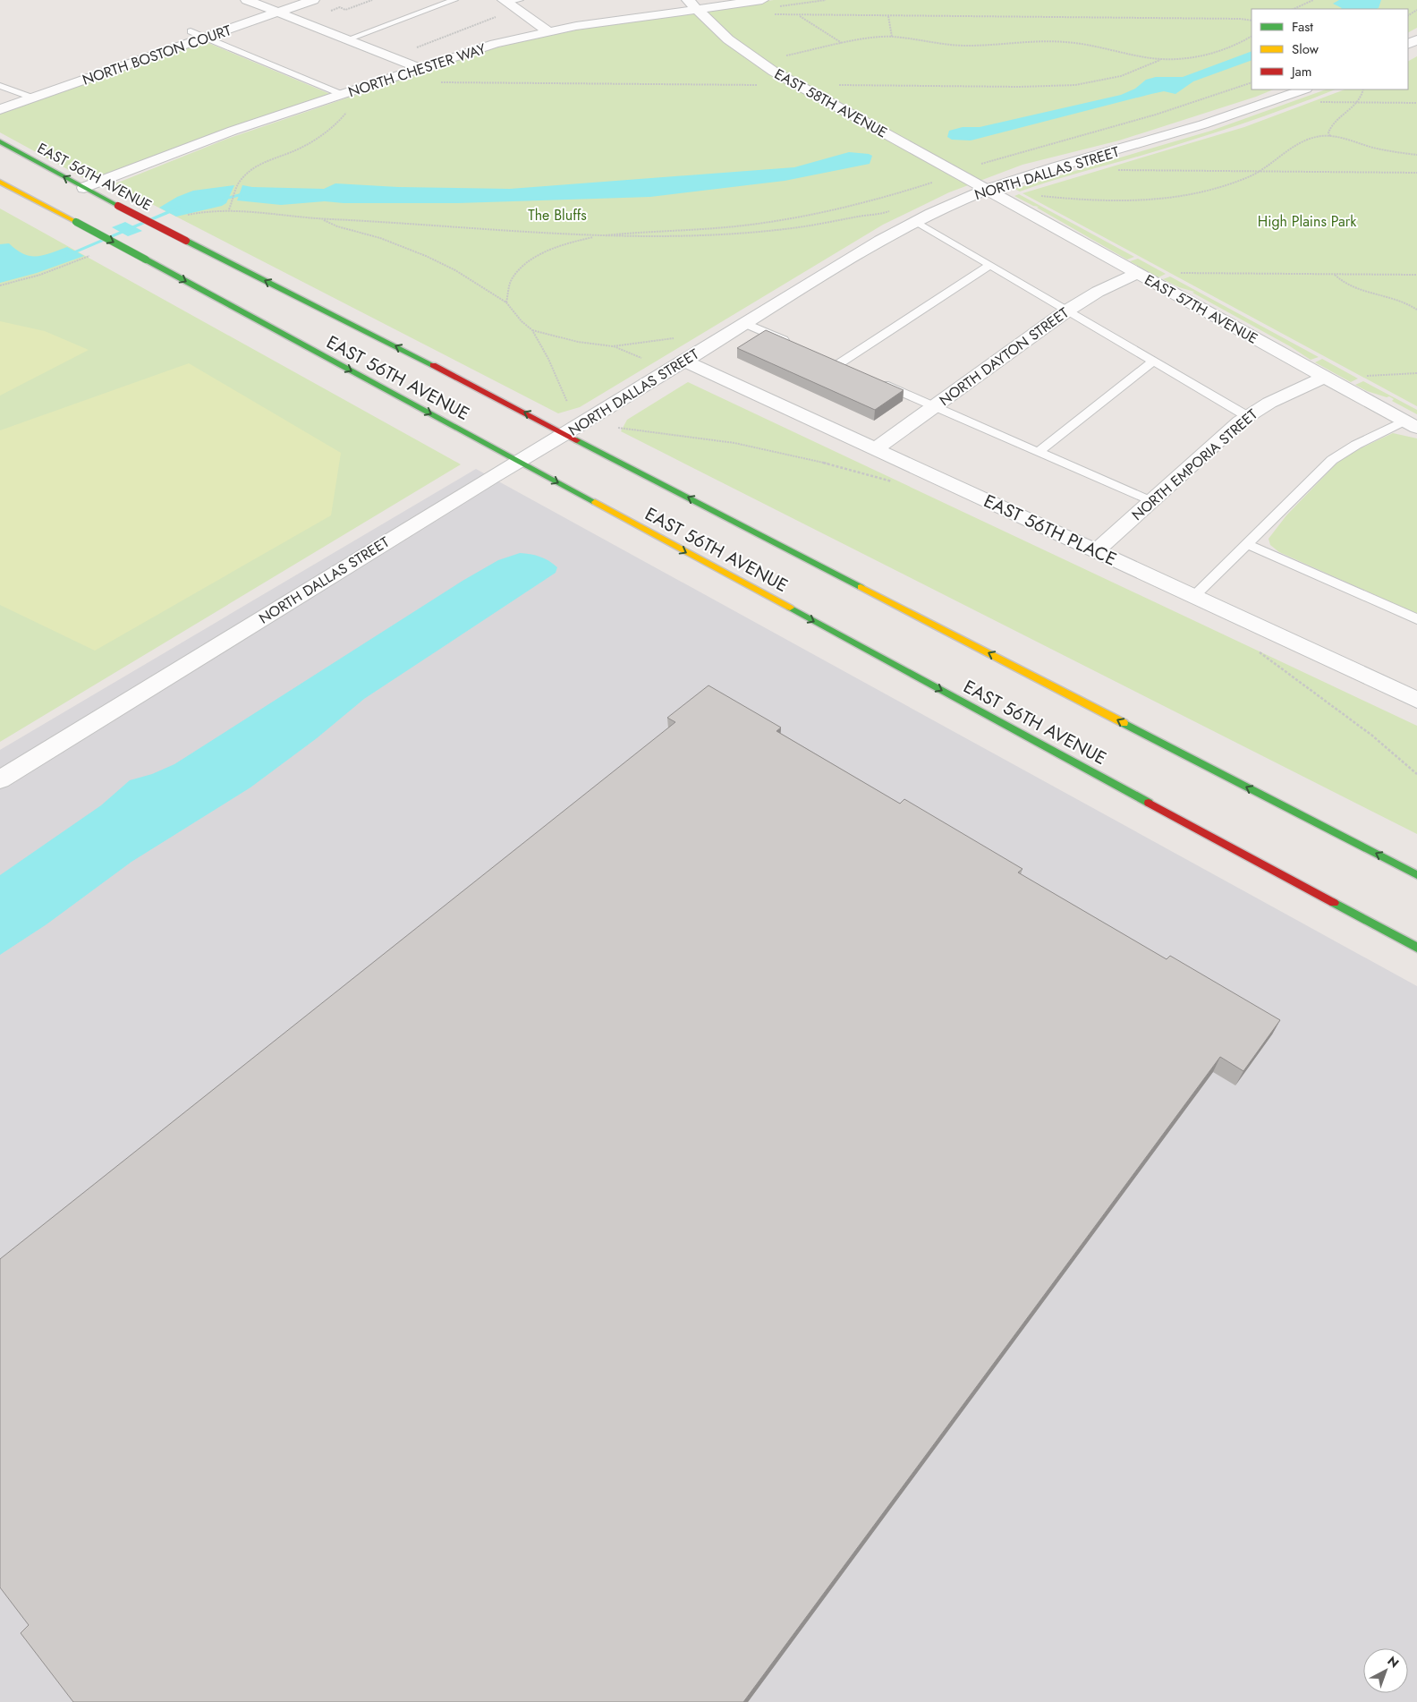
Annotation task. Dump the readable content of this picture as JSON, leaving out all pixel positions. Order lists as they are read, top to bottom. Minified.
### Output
{"streets":{"main road":["EAST 56TH AVENUE"],"street":["NORTH BOSTON COURT","NORTH CHESTER WAY","EAST 58TH AVENUE","NORTH DALLAS STREET","EAST 57TH AVENUE","NORTH DAYTON STREET","NORTH EMPORIA STREET","EAST 56TH PLACE"]},"crossings":[["NORTH CHESTER WAY","EAST 58TH AVENUE"],["NORTH CHESTER WAY","EAST 56TH AVENUE"],["EAST 58TH AVENUE","NORTH DALLAS STREET"],["EAST 58TH AVENUE","EAST 57TH AVENUE"],["NORTH DALLAS STREET","EAST 56TH AVENUE"],["NORTH DALLAS STREET","EAST 57TH AVENUE"],["NORTH DALLAS STREET","EAST 56TH PLACE"],["EAST 57TH AVENUE","NORTH DAYTON STREET"],["EAST 57TH AVENUE","NORTH EMPORIA STREET"],["NORTH DAYTON STREET","EAST 56TH PLACE"],["NORTH EMPORIA STREET","EAST 56TH PLACE"]],"parks":["The Bluffs","High Plains Park"],"legend":["Fast","Slow","Jam"],"north":"top right"}
